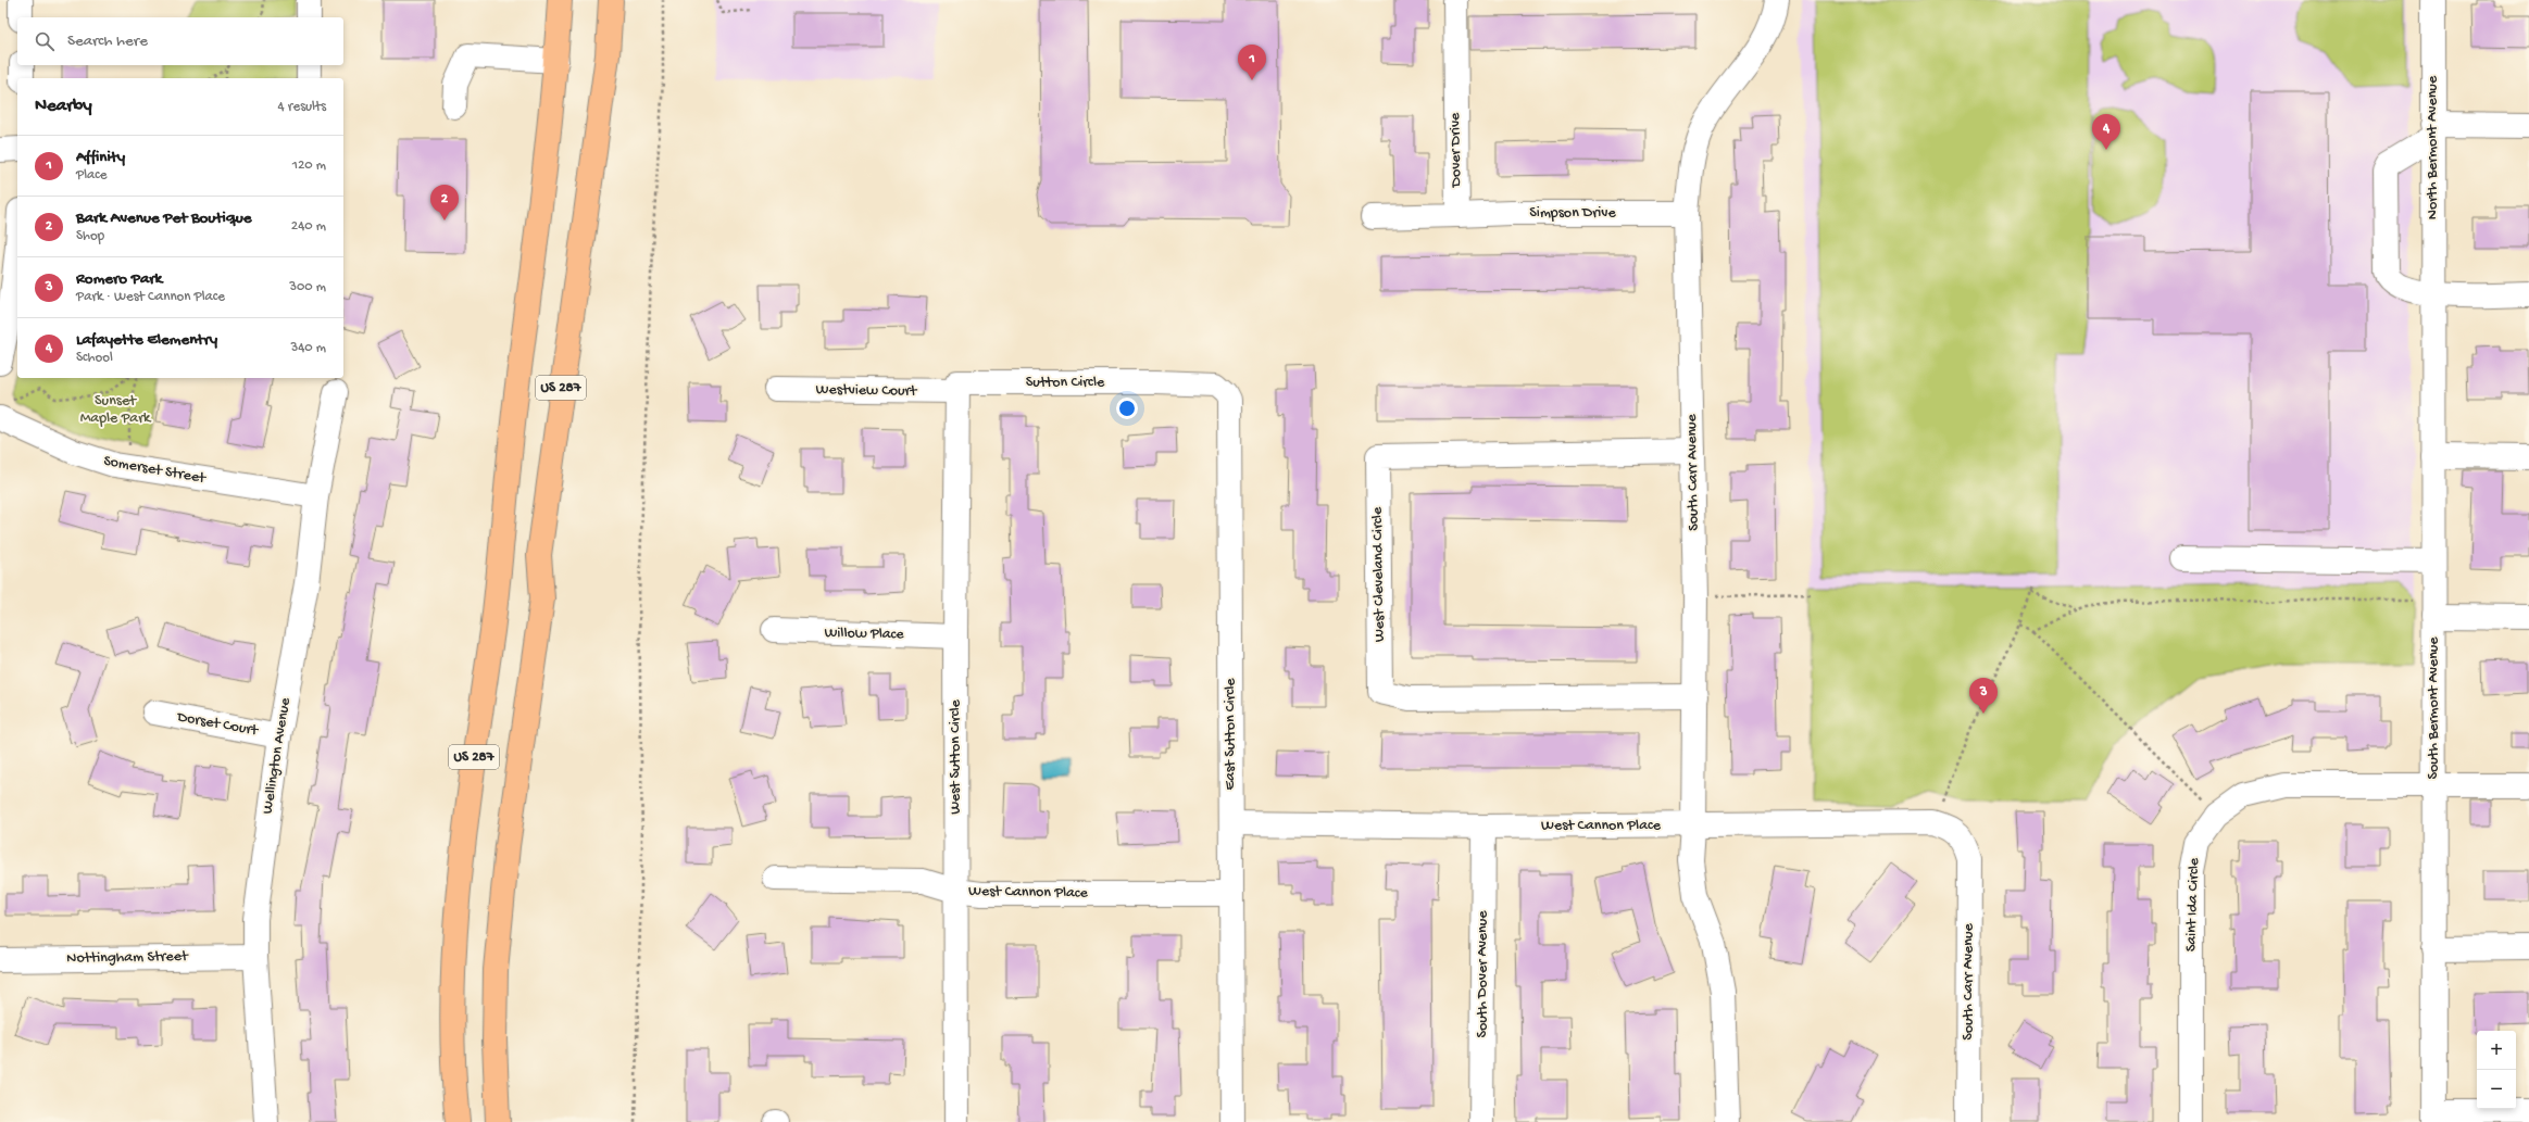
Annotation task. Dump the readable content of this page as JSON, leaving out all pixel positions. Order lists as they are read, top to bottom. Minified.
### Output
{"streets":{"main road":["US 287"],"street":["North Bermont Avenue","Dover Drive","Simpson Drive","Sutton Circle","Westview Court","Somerset Street","South Carr Avenue","West Cleveland Circle","Willow Place","South Bermont Avenue","Dorset Court","East Sutton Circle","Wellington Avenue","West Sutton Circle","West Cannon Place","Saint Ida Circle","Nottingham Street","South Dover Avenue"]},"crossings":[["North Bermont Avenue","South Bermont Avenue"],["Dover Drive","Simpson Drive"],["Simpson Drive","South Carr Avenue"],["Sutton Circle","Westview Court"],["Sutton Circle","East Sutton Circle"],["Sutton Circle","West Sutton Circle"],["Westview Court","West Sutton Circle"],["Somerset Street","Wellington Avenue"],["South Carr Avenue","West Cleveland Circle"],["South Carr Avenue","West Cannon Place"],["Willow Place","West Sutton Circle"],["South Bermont Avenue","Saint Ida Circle"],["Dorset Court","Wellington Avenue"],["East Sutton Circle","West Cannon Place"],["Wellington Avenue","Nottingham Street"],["West Sutton Circle","West Cannon Place"],["West Cannon Place","South Dover Avenue"]],"parks":["Sunset Maple Park"],"page":{"search":"Search here","pins":["1","4","2","3"],"heading":["Nearby","4 results"],"list":[{"mark":"1","name":"Affinity","note":"Place","value":"120 m"},{"mark":"2","name":"Bark Avenue Pet Boutique","note":"Shop","value":"240 m"},{"mark":"3","name":"Romero Park","note":"Park · West Cannon Place","value":"300 m"},{"mark":"4","name":"Lafayette Elementry","note":"School","value":"340 m"}],"map_buttons":["+","−"]}}
